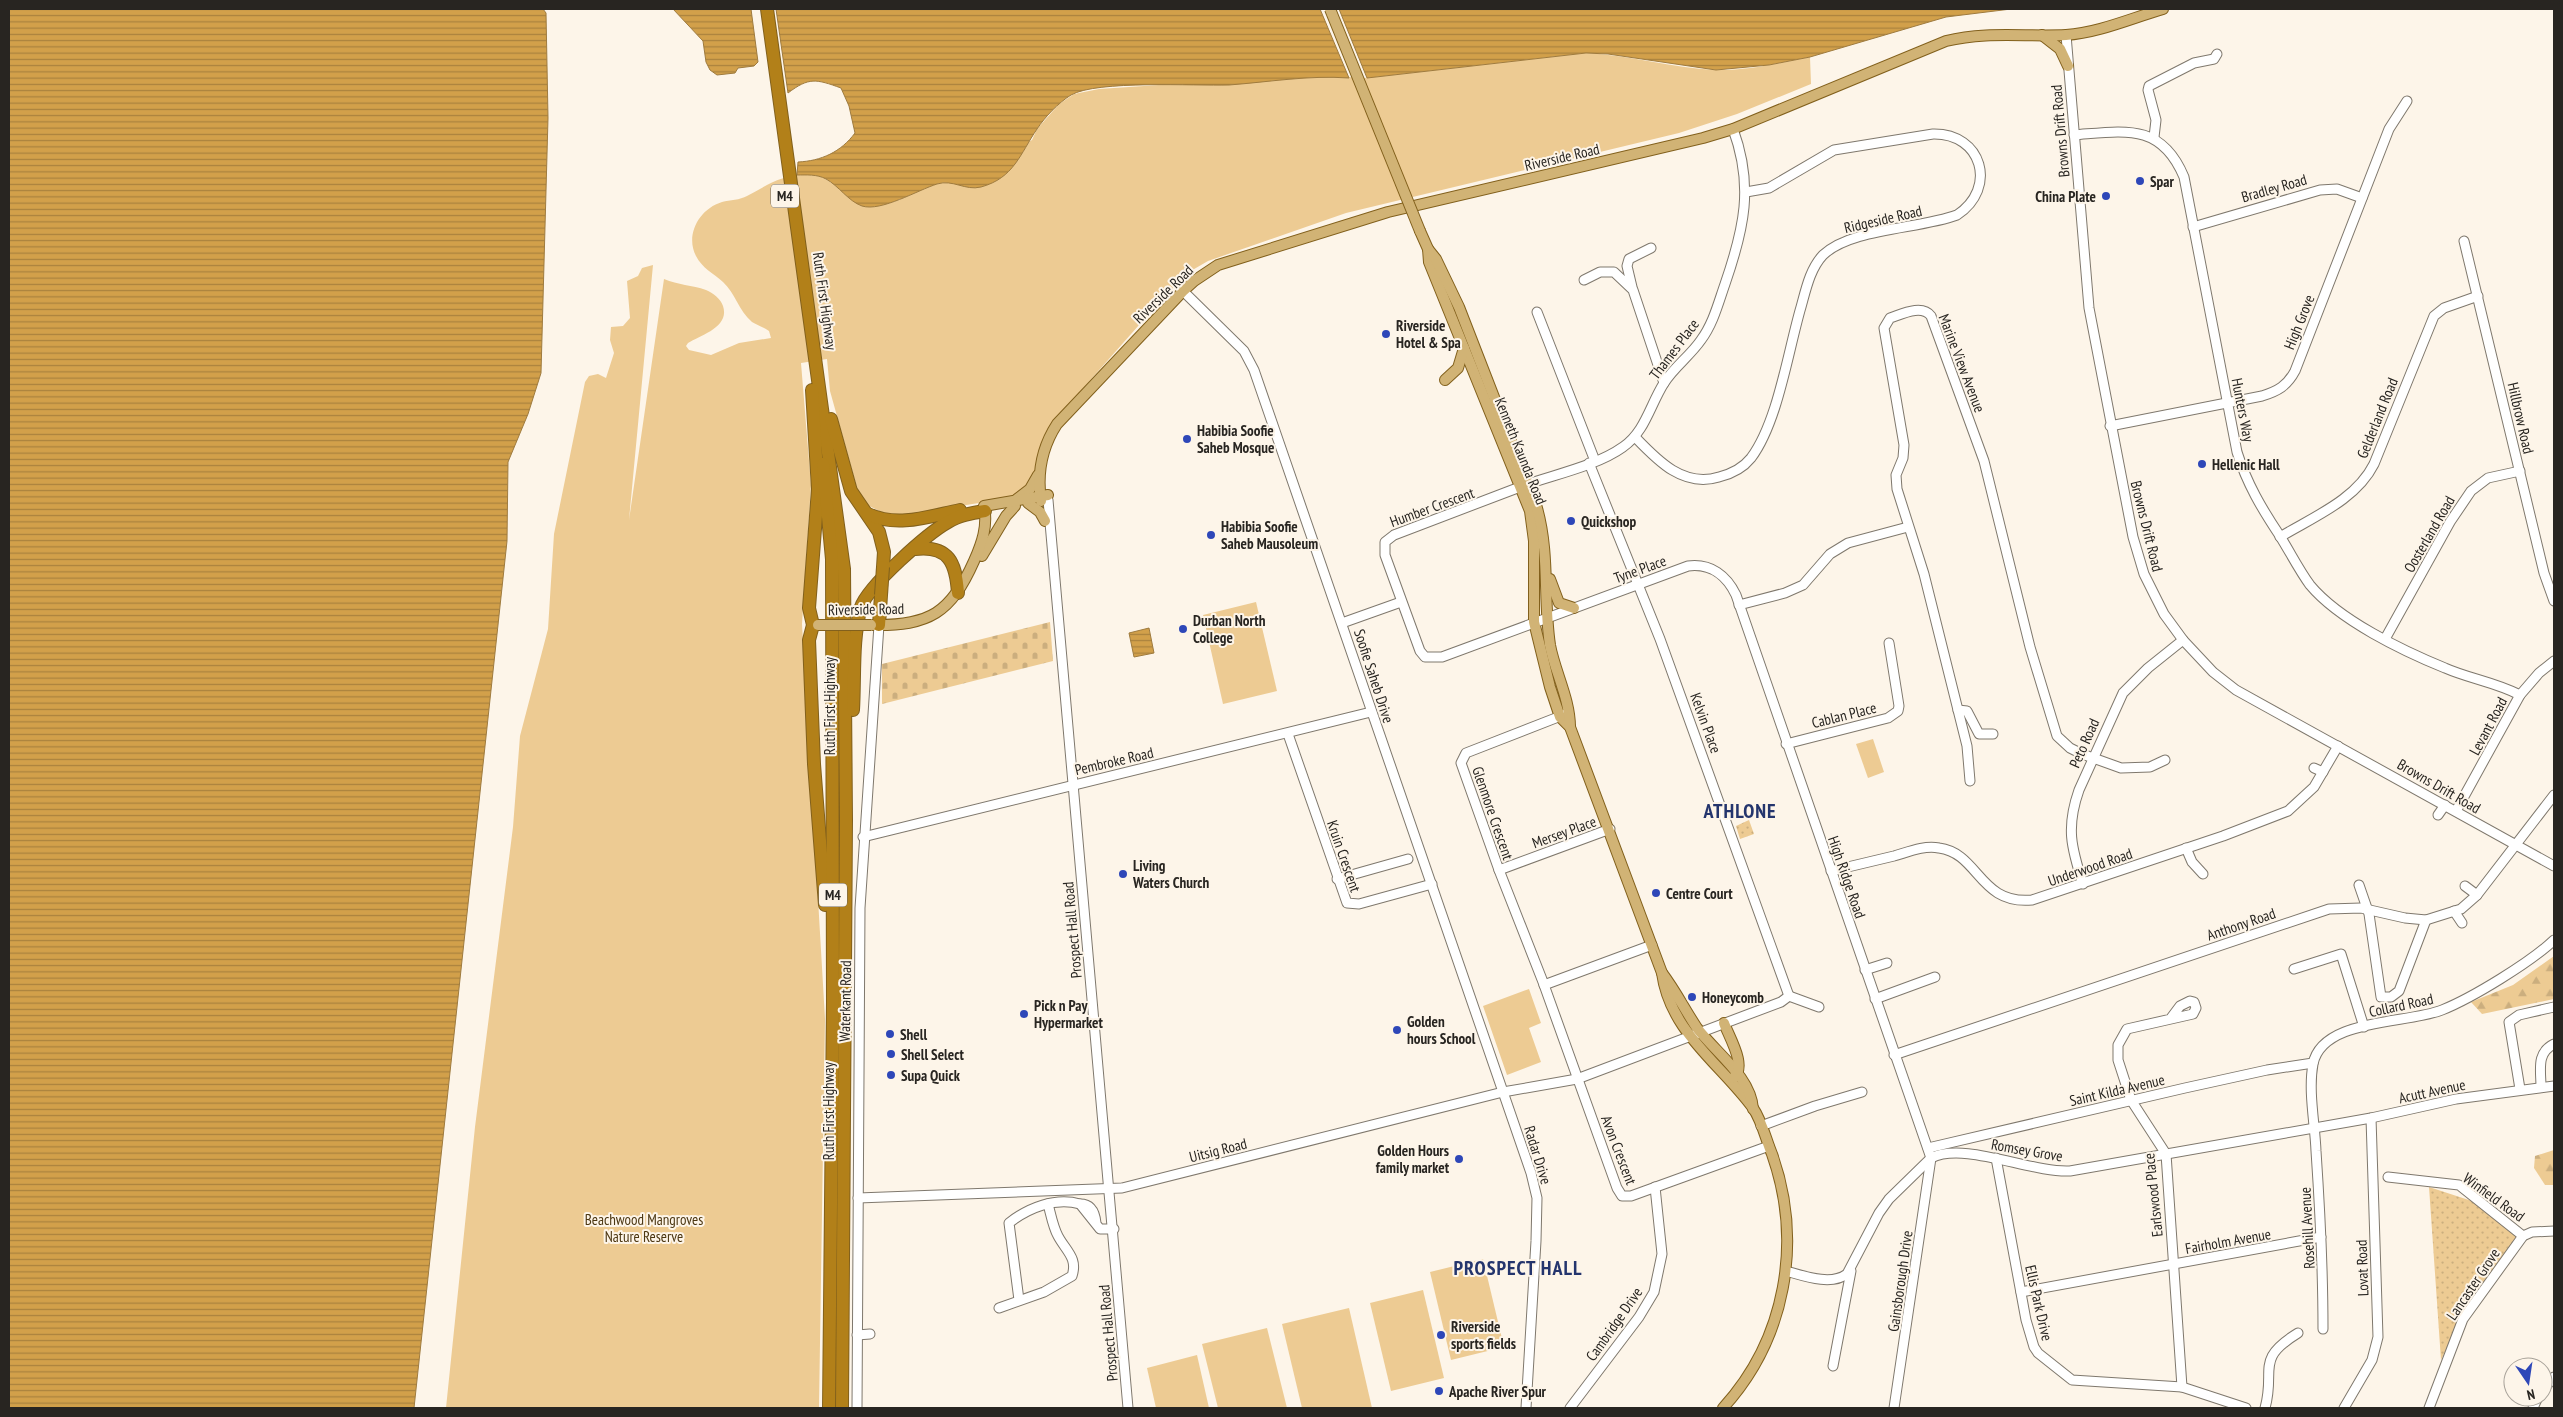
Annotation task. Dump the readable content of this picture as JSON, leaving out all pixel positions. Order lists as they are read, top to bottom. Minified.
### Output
{"streets":{"highway":["M4","Ruth First Highway"],"main road":["Riverside Road","Kenneth Kaunda Road"],"street":["Browns Drift Road","Bradley Road","Ridgeside Road","High Grove","Thames Place","Marine View Avenue","Hunters Way","Gelderland Road","Hillbrow Road","Humber Crescent","Oosterland Road","Tyne Place","Soofie Saheb Drive","Cablan Place","Kelvin Place","Levant Road","Peto Road","Pembroke Road","Glenmore Crescent","Mersey Place","Kruin Crescent","Underwood Road","High Ridge Road","Anthony Road","Prospect Hall Road","Waterkant Road","Collard Road","Saint Kilda Avenue","Acutt Avenue","Uitsig Road","Avon Crescent","Romsey Grove","Radar Drive","Earlswood Place","Winfield Road","Rosehill Avenue","Fairholm Avenue","Lovat Road","Gainsborough Drive","Lancaster Grove","Ellis Park Drive","Cambridge Drive"]},"crossings":[["Browns Drift Road","Riverside Road"],["Browns Drift Road","High Grove"],["Browns Drift Road","Levant Road"],["Browns Drift Road","Peto Road"],["Browns Drift Road","Underwood Road"],["Browns Drift Road","Anthony Road"],["Riverside Road","Thames Place"],["Riverside Road","Soofie Saheb Drive"],["Riverside Road","Prospect Hall Road"],["Riverside Road","Waterkant Road"],["Bradley Road","High Grove"],["Bradley Road","Hunters Way"],["Ridgeside Road","Thames Place"],["High Grove","Hunters Way"],["Thames Place","Kenneth Kaunda Road"],["Thames Place","Humber Crescent"],["Thames Place","Kelvin Place"],["Marine View Avenue","Peto Road"],["Hunters Way","Gelderland Road"],["Hunters Way","Oosterland Road"],["Hunters Way","Levant Road"],["Gelderland Road","Hillbrow Road"],["Hillbrow Road","Oosterland Road"],["Kenneth Kaunda Road","Humber Crescent"],["Kenneth Kaunda Road","Tyne Place"],["Kenneth Kaunda Road","Glenmore Crescent"],["Kenneth Kaunda Road","Mersey Place"],["Kenneth Kaunda Road","Avon Crescent"],["Humber Crescent","Tyne Place"],["Tyne Place","Kelvin Place"],["Tyne Place","High Ridge Road"],["Soofie Saheb Drive","Pembroke Road"],["Soofie Saheb Drive","Kruin Crescent"],["Soofie Saheb Drive","Uitsig Road"],["Soofie Saheb Drive","Radar Drive"],["Cablan Place","High Ridge Road"],["Peto Road","Underwood Road"],["Pembroke Road","Kruin Crescent"],["Pembroke Road","Prospect Hall Road"],["Pembroke Road","Waterkant Road"],["Glenmore Crescent","Mersey Place"],["Glenmore Crescent","Uitsig Road"],["Glenmore Crescent","Avon Crescent"],["Underwood Road","High Ridge Road"],["High Ridge Road","Anthony Road"],["High Ridge Road","Saint Kilda Avenue"],["High Ridge Road","Romsey Grove"],["High Ridge Road","Gainsborough Drive"],["Prospect Hall Road","Uitsig Road"],["Waterkant Road","Uitsig Road"],["Collard Road","Saint Kilda Avenue"],["Saint Kilda Avenue","Earlswood Place"],["Acutt Avenue","Romsey Grove"],["Acutt Avenue","Rosehill Avenue"],["Acutt Avenue","Lovat Road"],["Uitsig Road","Avon Crescent"],["Uitsig Road","Radar Drive"],["Avon Crescent","Cambridge Drive"],["Romsey Grove","Earlswood Place"],["Romsey Grove","Rosehill Avenue"],["Romsey Grove","Gainsborough Drive"],["Romsey Grove","Ellis Park Drive"],["Earlswood Place","Fairholm Avenue"],["Earlswood Place","Ellis Park Drive"],["Winfield Road","Lancaster Grove"],["Rosehill Avenue","Fairholm Avenue"],["Fairholm Avenue","Ellis Park Drive"]],"districts":["ATHLONE","PROSPECT HALL"],"parks":["Beachwood Mangroves Nature Reserve"],"places":["Spar","China Plate","Riverside Hotel & Spa","Habibia Soofie Saheb Mosque","Hellenic Hall","Quickshop","Habibia Soofie Saheb Mausoleum","Durban North College","Living Waters Church","Centre Court","Honeycomb","Pick n Pay Hypermarket","Golden hours School","Shell","Shell Select","Supa Quick","Golden Hours family market","Riverside sports fields","Apache River Spur"],"north":"bottom"}
